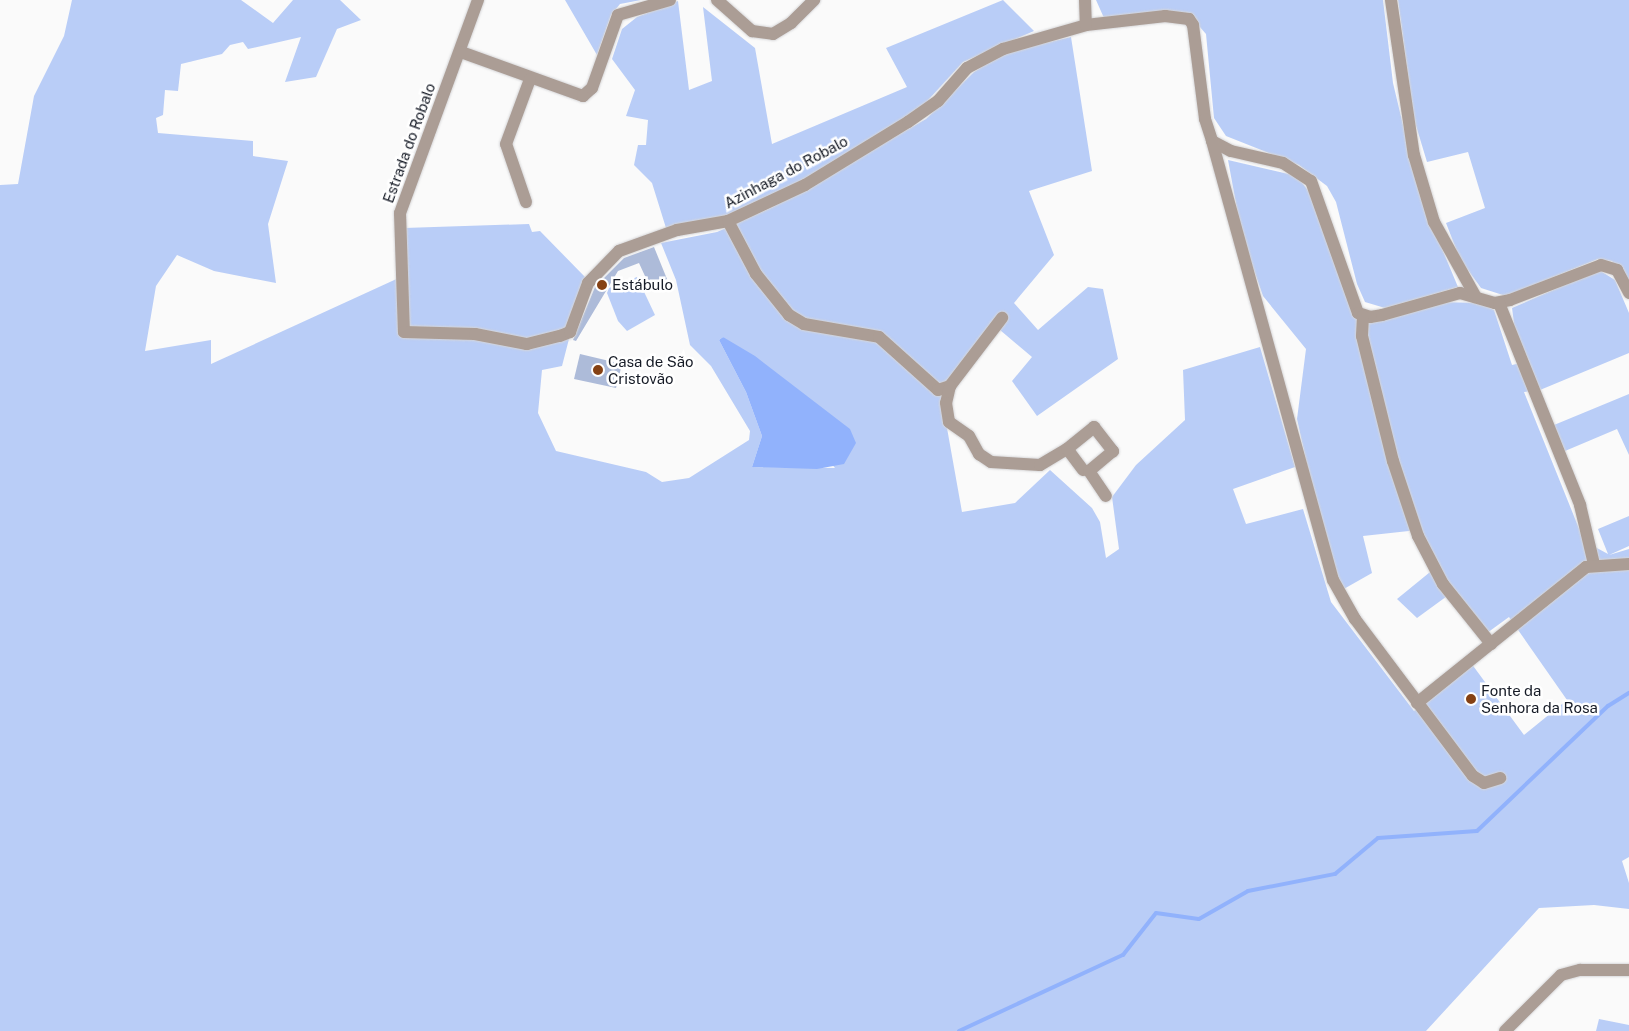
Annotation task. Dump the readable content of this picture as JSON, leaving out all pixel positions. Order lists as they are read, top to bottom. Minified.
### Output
{"streets":{"street":["Estrada do Robalo","Azinhaga do Robalo"]},"crossings":[["Estrada do Robalo","Azinhaga do Robalo"]],"places":["Estábulo","Casa de São Cristovão","Fonte da Senhora da Rosa"]}
